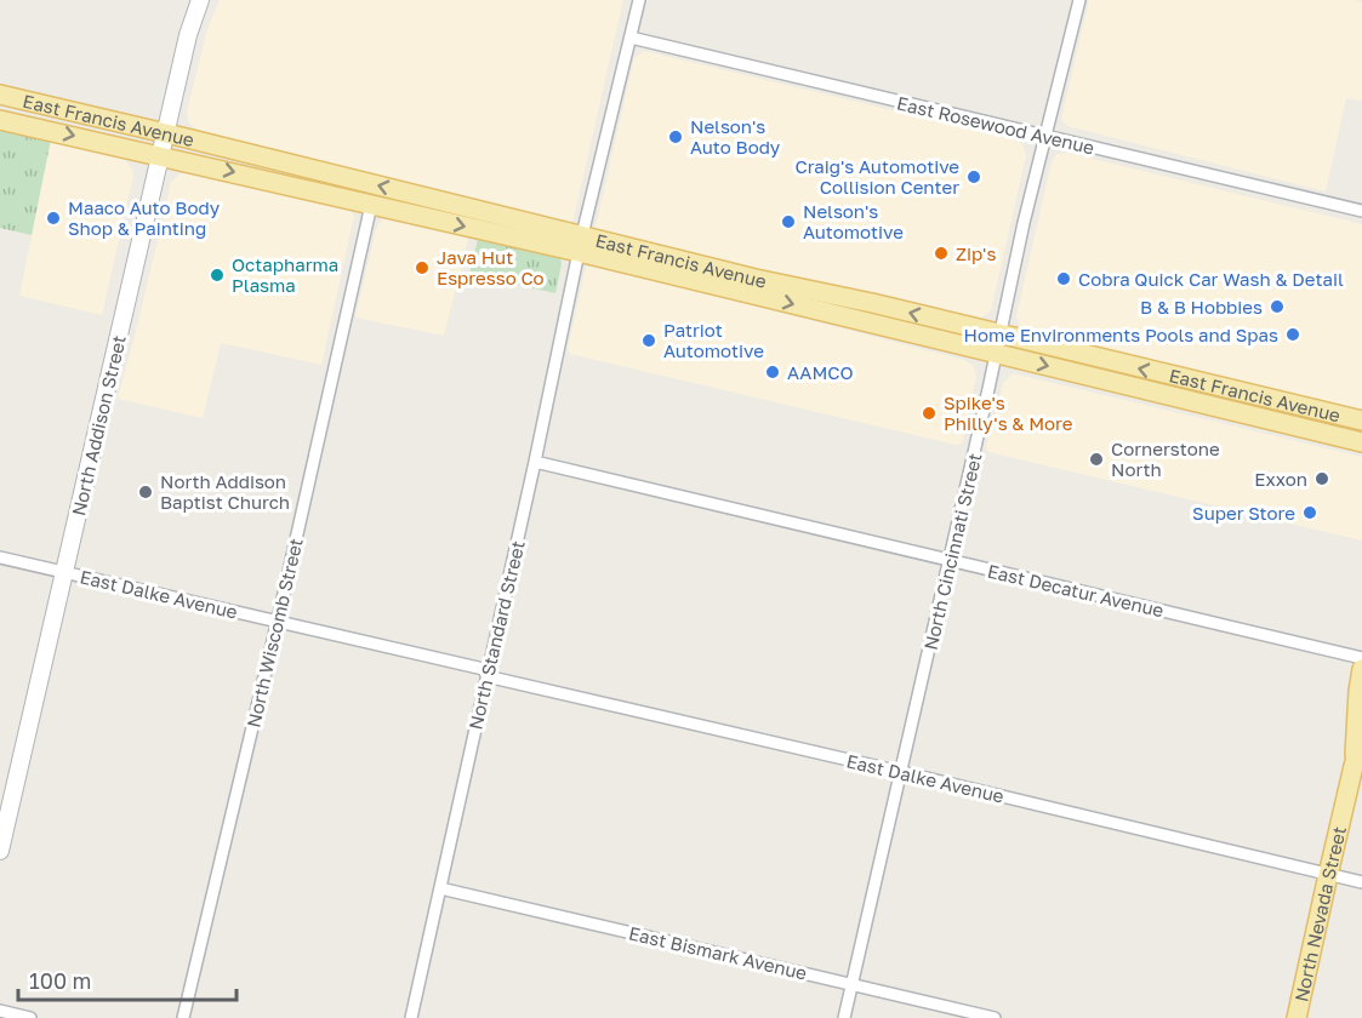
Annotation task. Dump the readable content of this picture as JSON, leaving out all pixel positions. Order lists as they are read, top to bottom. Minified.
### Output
{"streets":{"main road":["East Francis Avenue","North Nevada Street"],"street":["East Rosewood Avenue","North Addison Street","North Cincinnati Street","East Decatur Avenue","East Dalke Avenue","North Wiscomb Street","North Standard Street","East Bismark Avenue"]},"crossings":[["East Francis Avenue","North Addison Street"],["East Francis Avenue","North Cincinnati Street"],["East Francis Avenue","North Wiscomb Street"],["East Francis Avenue","North Standard Street"],["East Rosewood Avenue","North Cincinnati Street"],["East Rosewood Avenue","North Standard Street"],["North Addison Street","East Dalke Avenue"],["North Cincinnati Street","East Decatur Avenue"],["North Cincinnati Street","East Dalke Avenue"],["North Cincinnati Street","East Bismark Avenue"],["East Decatur Avenue","North Standard Street"],["East Dalke Avenue","North Wiscomb Street"],["East Dalke Avenue","North Standard Street"],["East Dalke Avenue","North Nevada Street"],["North Standard Street","East Bismark Avenue"]],"places":["Nelson's Auto Body","Craig's Automotive Collision Center","Maaco Auto Body Shop & Painting","Nelson's Automotive","Zip's","Java Hut Espresso Co","Octapharma Plasma","Cobra Quick Car Wash & Detail","B & B Hobbies","Home Environments Pools and Spas","Patriot Automotive","AAMCO","Spike's Philly's & More","Cornerstone North","Exxon","North Addison Baptist Church","Super Store"],"scale_bar":"100 m"}
